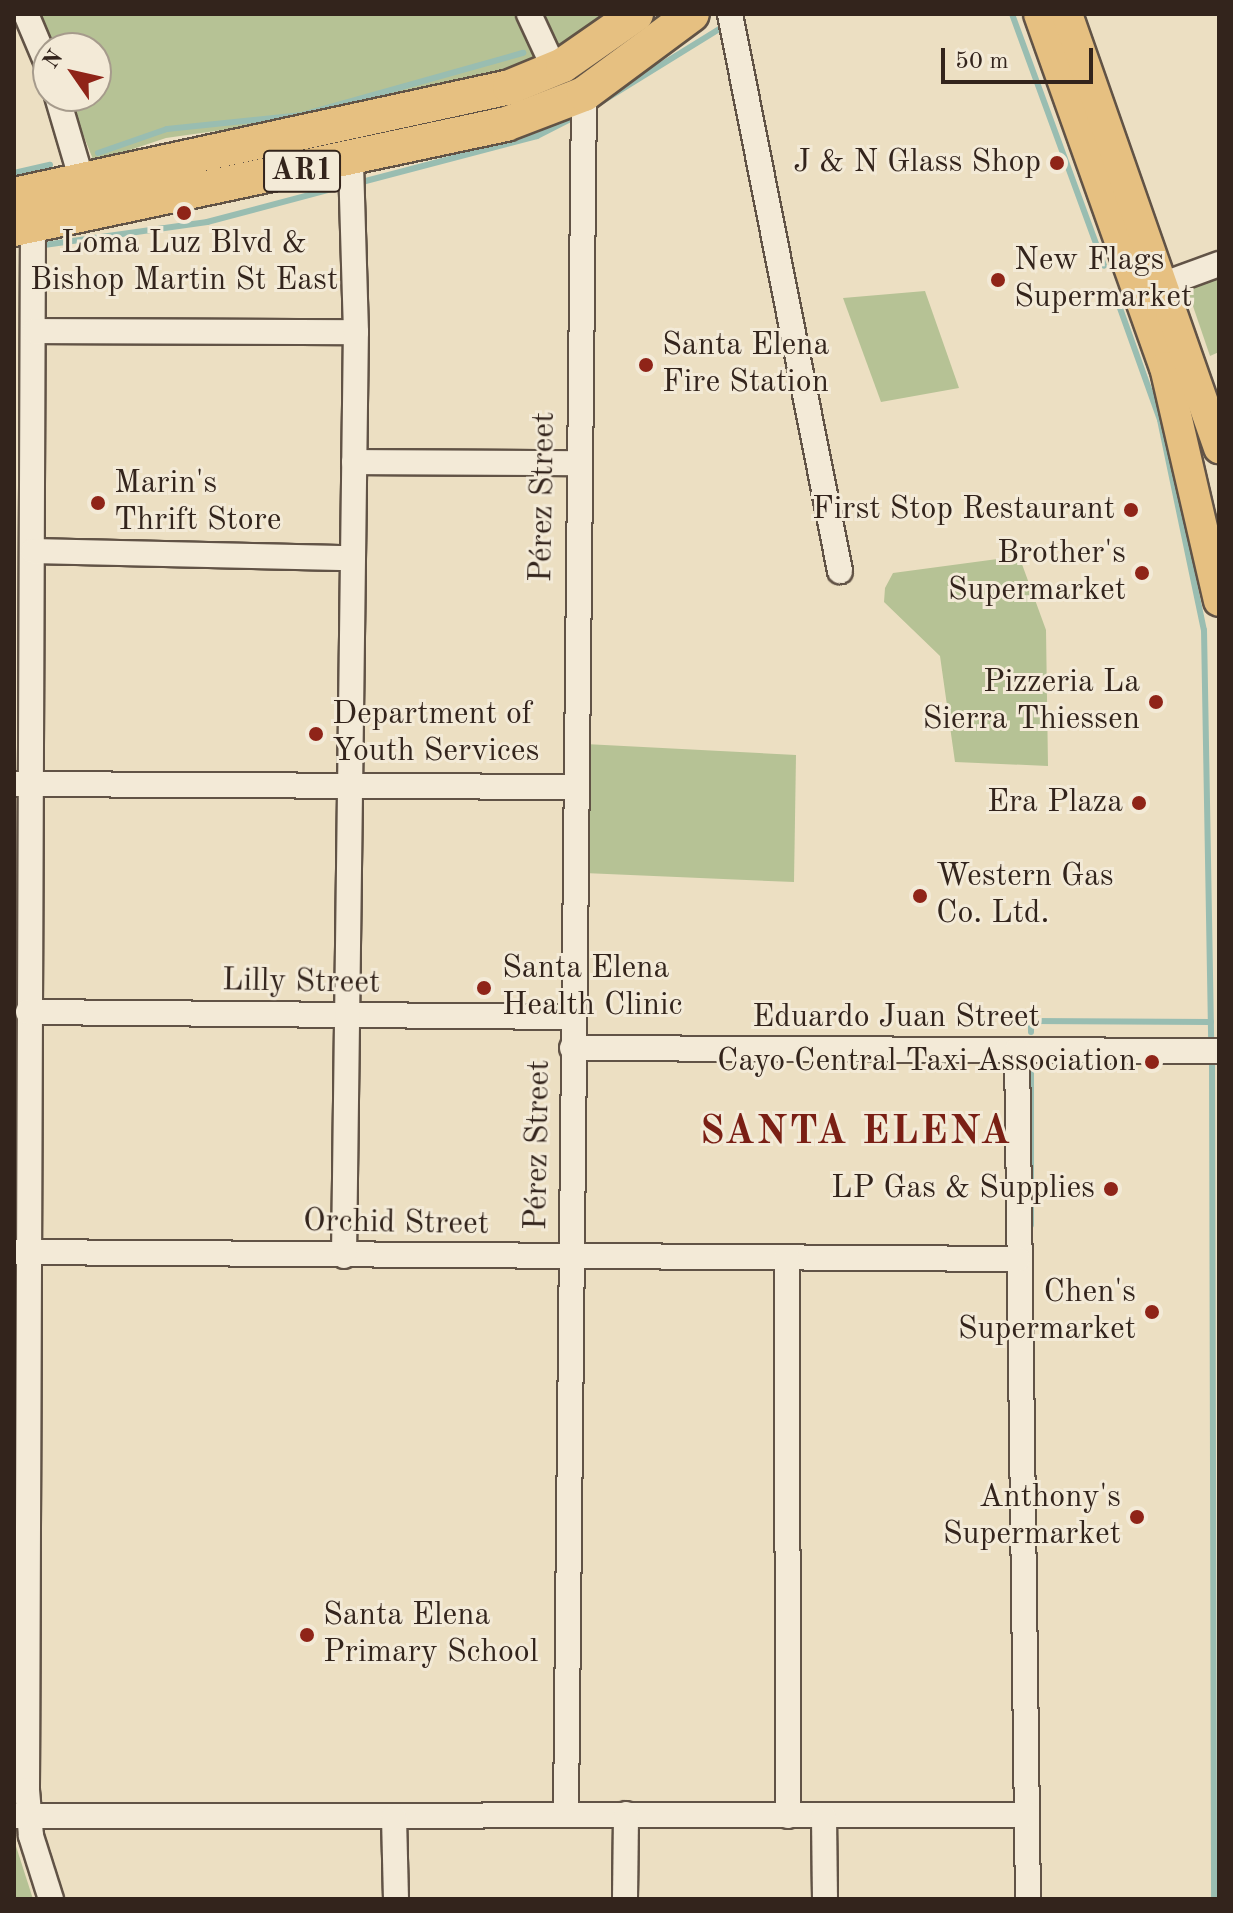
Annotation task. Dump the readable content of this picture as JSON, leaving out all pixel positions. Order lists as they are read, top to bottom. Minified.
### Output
{"streets":{"highway":["AR1"],"street":["Pérez Street","Lilly Street","Eduardo Juan Street","Orchid Street"]},"crossings":[["AR1","Pérez Street"],["Pérez Street","Lilly Street"],["Pérez Street","Eduardo Juan Street"],["Pérez Street","Orchid Street"]],"districts":["SANTA ELENA"],"places":["J & N Glass Shop","Loma Luz Blvd & Bishop Martin St East","New Flags Supermarket","Santa Elena Fire Station","Marin's Thrift Store","First Stop Restaurant","Brother's Supermarket","Pizzeria La Sierra Thiessen","Department of Youth Services","Era Plaza","Western Gas Co. Ltd.","Santa Elena Health Clinic","Cayo Central Taxi Association","LP Gas & Supplies","Chen's Supermarket","Anthony's Supermarket","Santa Elena Primary School"],"scale_bar":"50 m","north":"top left"}
